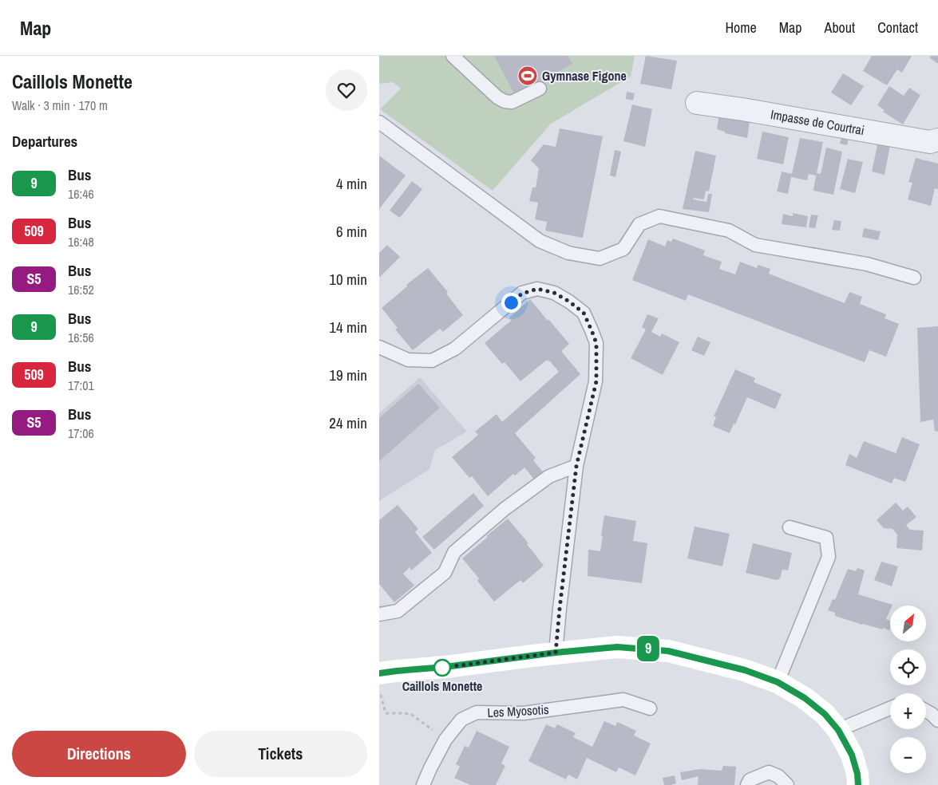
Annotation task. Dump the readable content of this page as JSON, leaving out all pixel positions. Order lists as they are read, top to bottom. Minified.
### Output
{"streets":{"street":["Impasse de Courtrai"],"lane":["Les Myosotis"]},"places":{"sports":["Gymnase Figone"],"other":["Caillols Monette"]},"lines":["bus line 9"],"north":"top right","page":{"header":"Map","nav":["Home","Map","About","Contact"],"heading":[["Caillols Monette","Walk · 3 min · 170 m"],"Departures"],"on_map":"9","list":[{"mark":"9","name":"Bus","note":"16:46","value":"4 min"},{"mark":"509","name":"Bus","note":"16:48","value":"6 min"},{"mark":"S5","name":"Bus","note":"16:52","value":"10 min"},{"mark":"9","name":"Bus","note":"16:56","value":"14 min"},{"mark":"509","name":"Bus","note":"17:01","value":"19 min"},{"mark":"S5","name":"Bus","note":"17:06","value":"24 min"}],"map_buttons":["+","−"],"buttons":["Directions","Tickets"]}}
